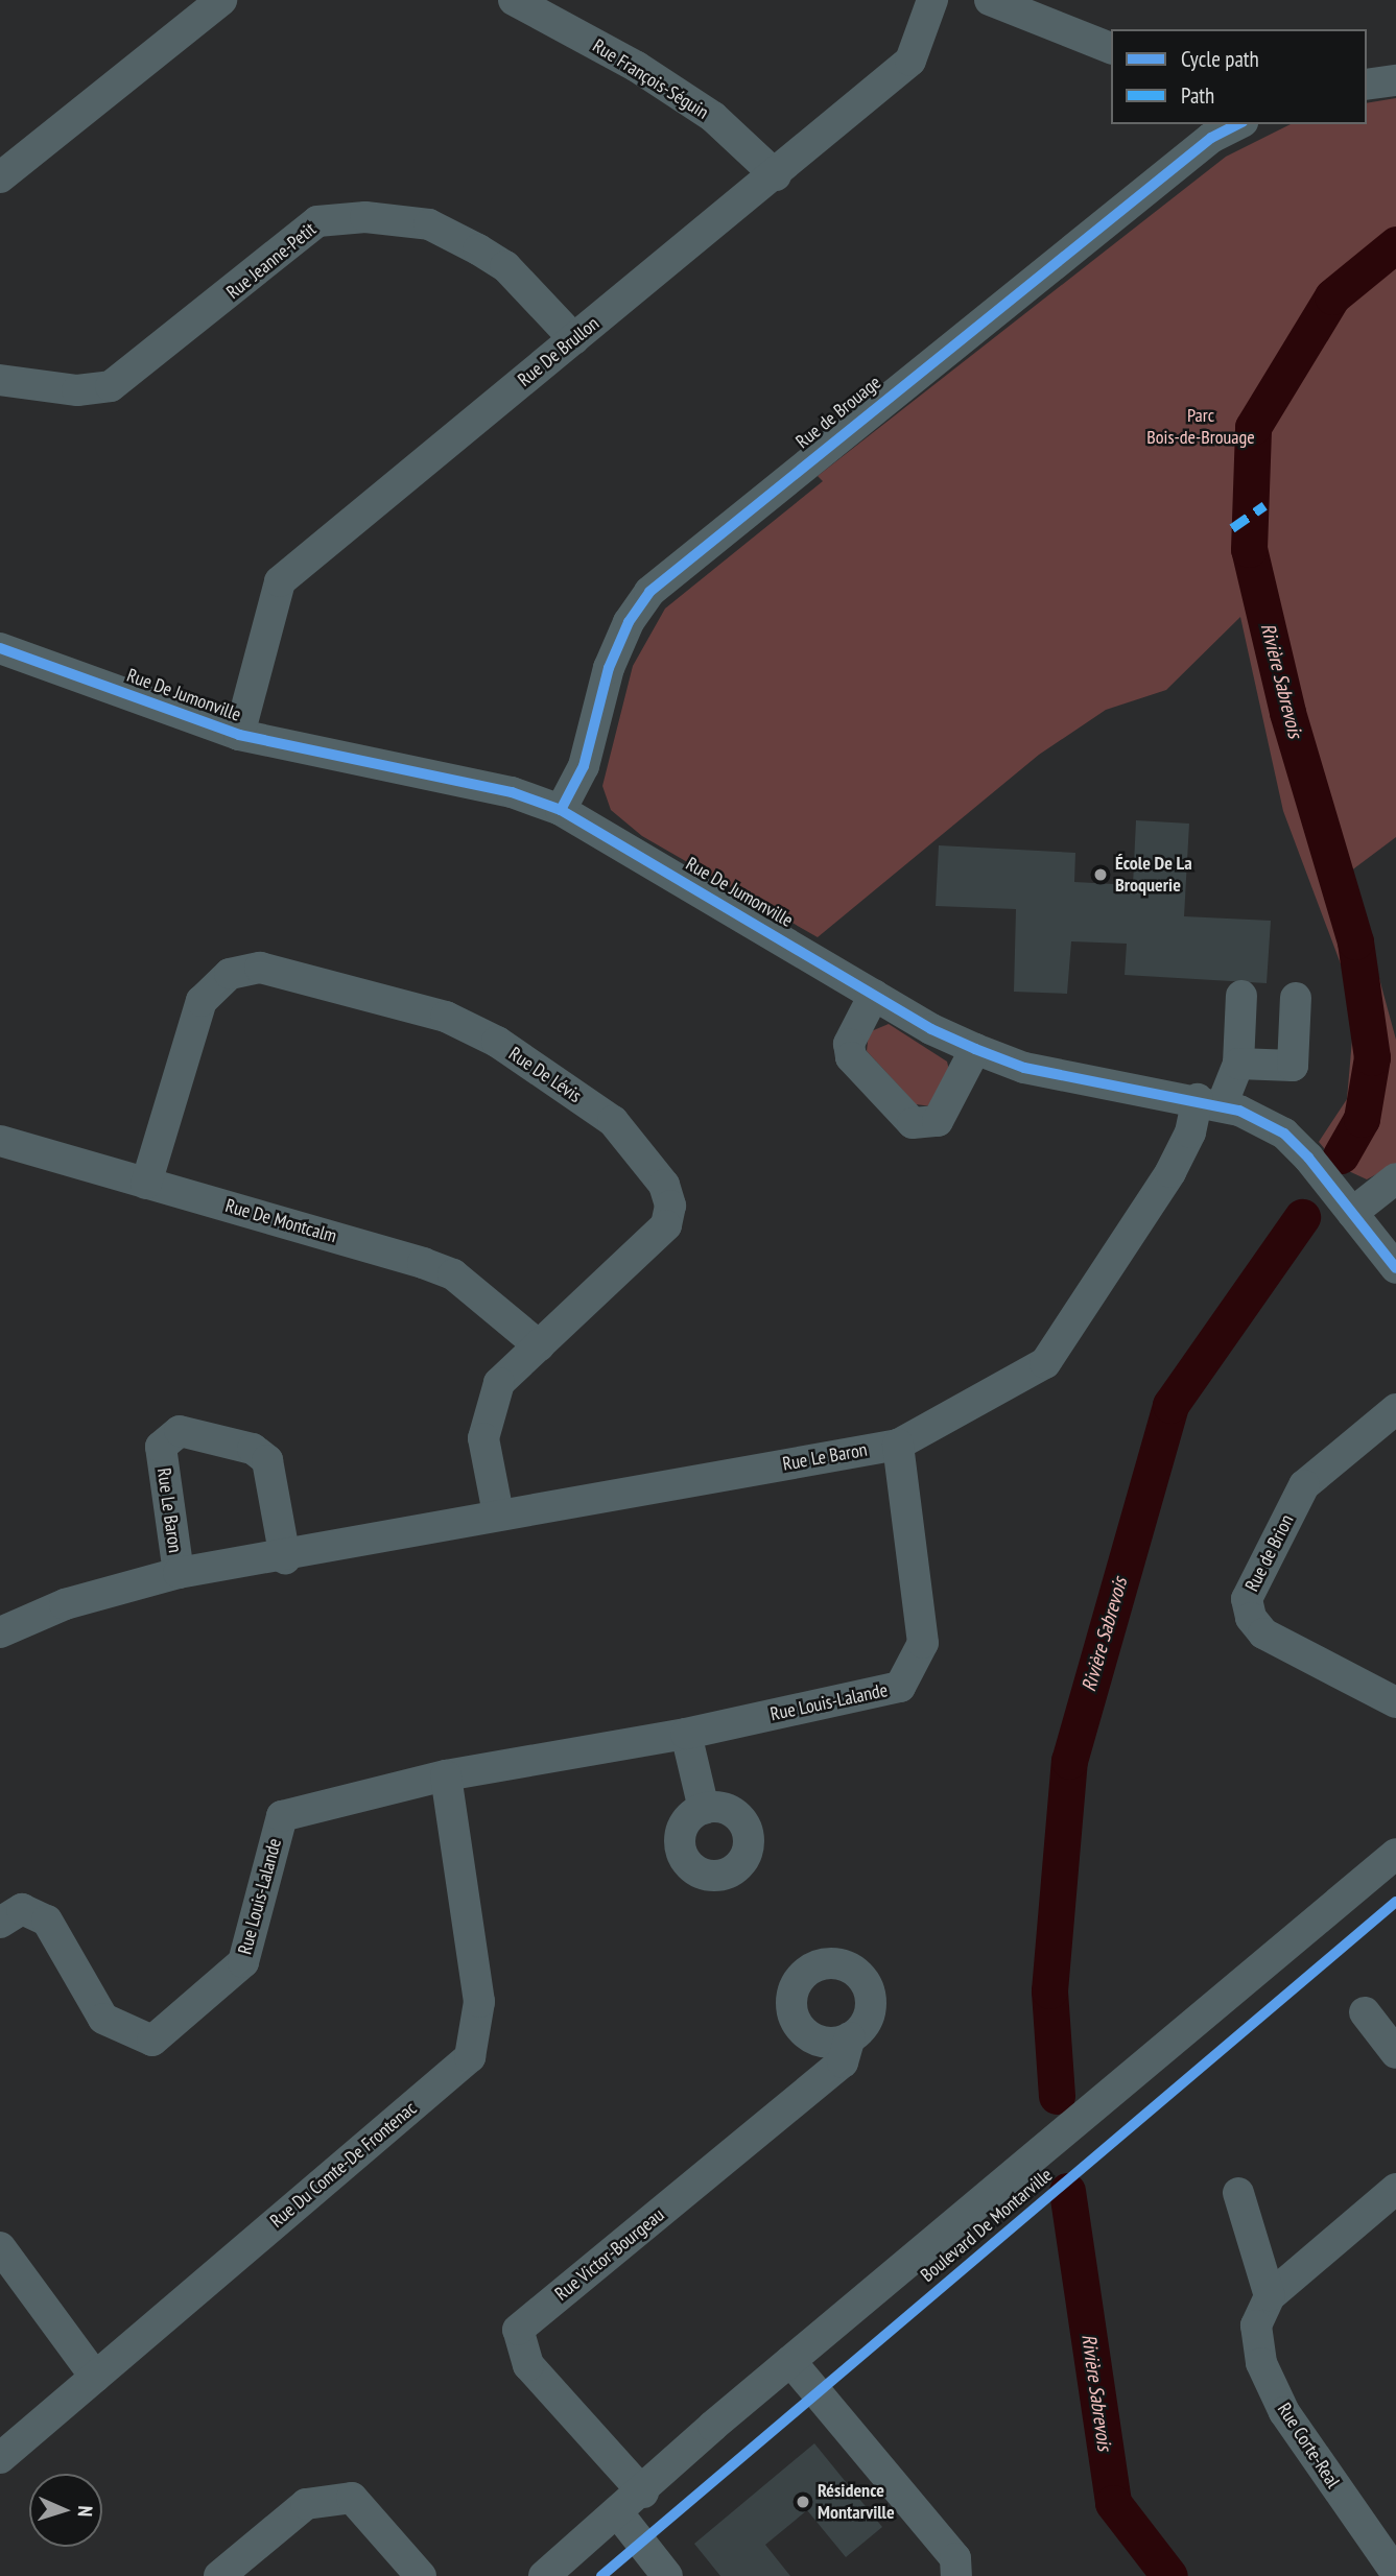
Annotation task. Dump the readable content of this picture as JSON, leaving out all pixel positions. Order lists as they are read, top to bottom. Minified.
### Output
{"streets":{"street":["Rue François-Séguin","Rue Jeanne-Petit","Rue De Brullon","Rue de Brouage","Rue De Jumonville","Rue De Lévis","Rue De Montcalm","Rue Le Baron","Rue de Brion","Rue Louis-Lalande","Rue Du Comte-De Frontenac","Boulevard De Montarville","Rue Victor-Bourgeau","Rue Corte-Real"]},"crossings":[["Rue François-Séguin","Rue De Brullon"],["Rue Jeanne-Petit","Rue De Brullon"],["Rue De Brullon","Rue De Jumonville"],["Rue de Brouage","Rue De Jumonville"],["Rue De Jumonville","Rue Le Baron"],["Rue De Lévis","Rue De Montcalm"],["Rue De Lévis","Rue Le Baron"],["Rue Le Baron","Rue Louis-Lalande"],["Rue Louis-Lalande","Rue Du Comte-De Frontenac"],["Boulevard De Montarville","Rue Victor-Bourgeau"]],"water":["Rivière Sabrevois"],"parks":["Parc Bois-de-Brouage"],"places":["École De La Broquerie","Résidence Montarville"],"legend":["Cycle path","Path"],"north":"right"}
